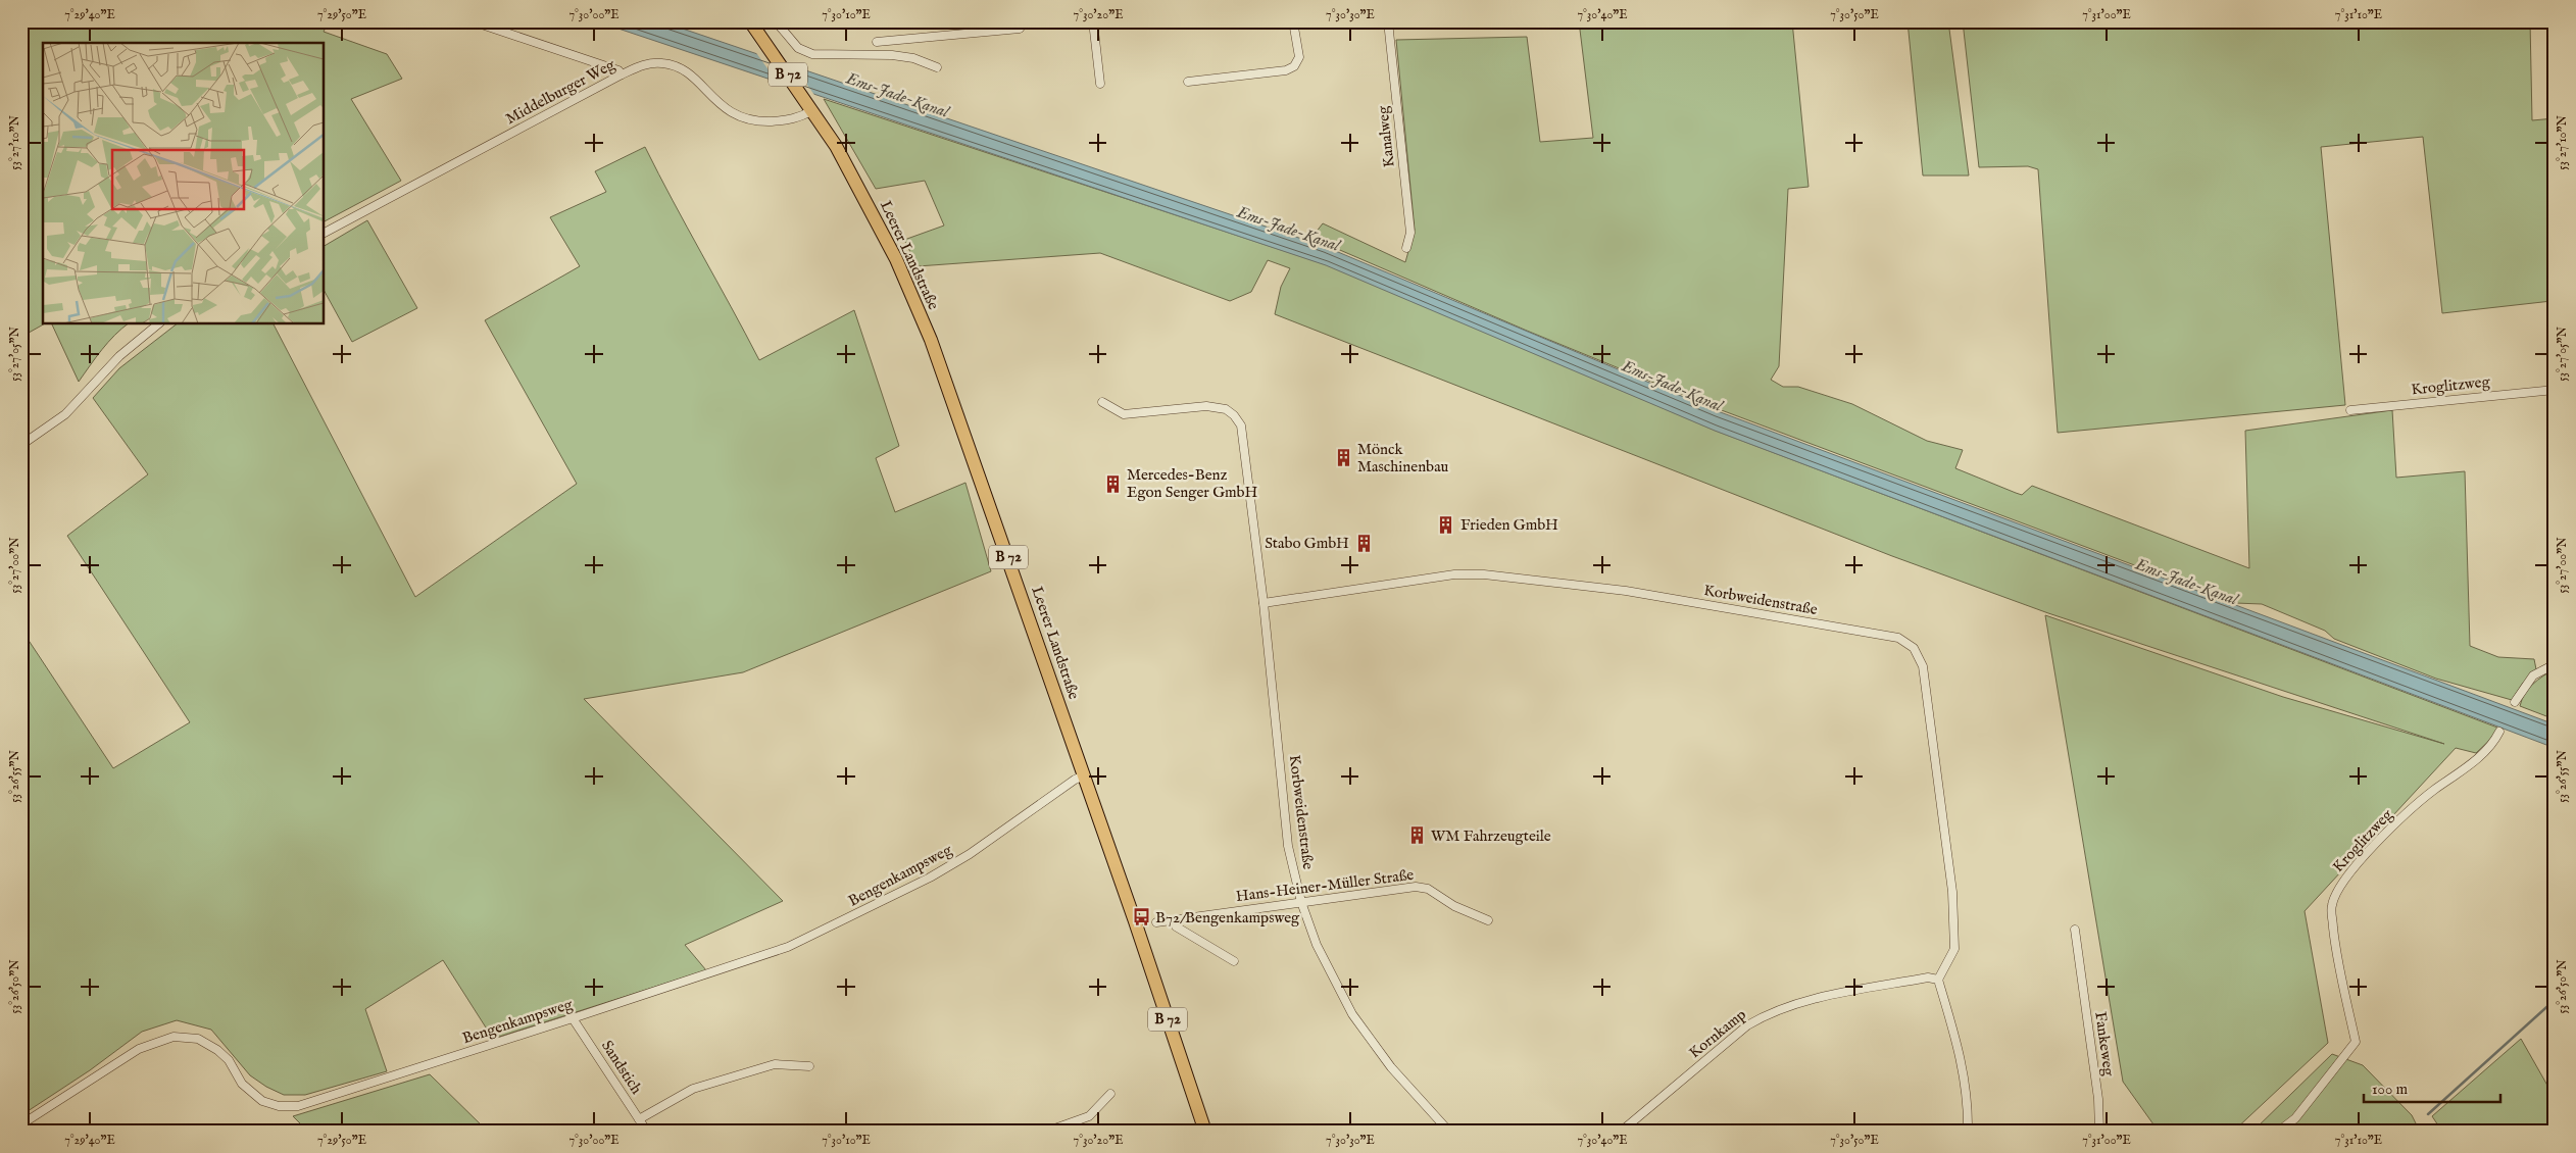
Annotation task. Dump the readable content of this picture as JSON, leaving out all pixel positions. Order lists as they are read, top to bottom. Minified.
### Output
{"streets":{"main road":["B 72","Leerer Landstraße"],"street":["Middelburger Weg","Kanalweg","Kroglitzweg","Korbweidenstraße","Bengenkampsweg","Hans-Heiner-Müller Straße","Kornkamp","Fankeweg","Sandstich"]},"crossings":[["Middelburger Weg","Leerer Landstraße"],["Leerer Landstraße","Bengenkampsweg"],["Korbweidenstraße","Hans-Heiner-Müller Straße"],["Korbweidenstraße","Kornkamp"],["Bengenkampsweg","Sandstich"]],"water":["Ems-Jade-Kanal"],"places":{"building":["Mönck Maschinenbau","Mercedes-Benz Egon Senger GmbH","Frieden GmbH","Stabo GmbH","WM Fahrzeugteile"],"bus stop":["B72/Bengenkampsweg"]},"scale_bar":"100 m","coordinates":["7°29'40\"E","7°29'50\"E","7°30'00\"E","7°30'10\"E","7°30'20\"E","7°30'30\"E","7°30'40\"E","7°30'50\"E","7°31'00\"E","7°31'10\"E","53°27'10\"N","53°27'05\"N","53°27'00\"N","53°26'55\"N","53°26'50\"N"]}
